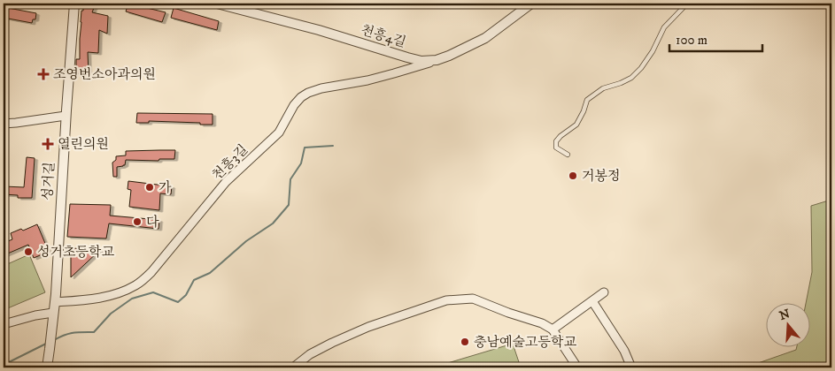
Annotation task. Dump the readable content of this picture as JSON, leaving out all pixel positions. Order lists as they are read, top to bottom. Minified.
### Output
{"streets":{"street":["천흥4길","천흥3길","성거길"]},"crossings":[["천흥4길","천흥3길"],["천흥3길","성거길"]],"places":{"health":["조영번소아과의원","열린의원"],"other":["거봉정","가","다","성거초등학교","충남예술고등학교"]},"scale_bar":"100 m","north":"top"}
